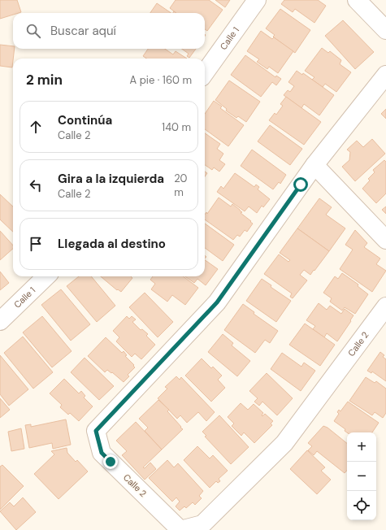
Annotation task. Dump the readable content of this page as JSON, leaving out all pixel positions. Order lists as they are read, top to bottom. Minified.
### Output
{"streets":{"street":["Calle 1","Calle 2"]},"page":{"search":"Buscar aquí","heading":["2 min","A pie · 160 m"],"list":[["Continúa","Calle 2","140 m"],["Gira a la izquierda","Calle 2","20 m"],"Llegada al destino"],"map_buttons":["+","−"]}}
